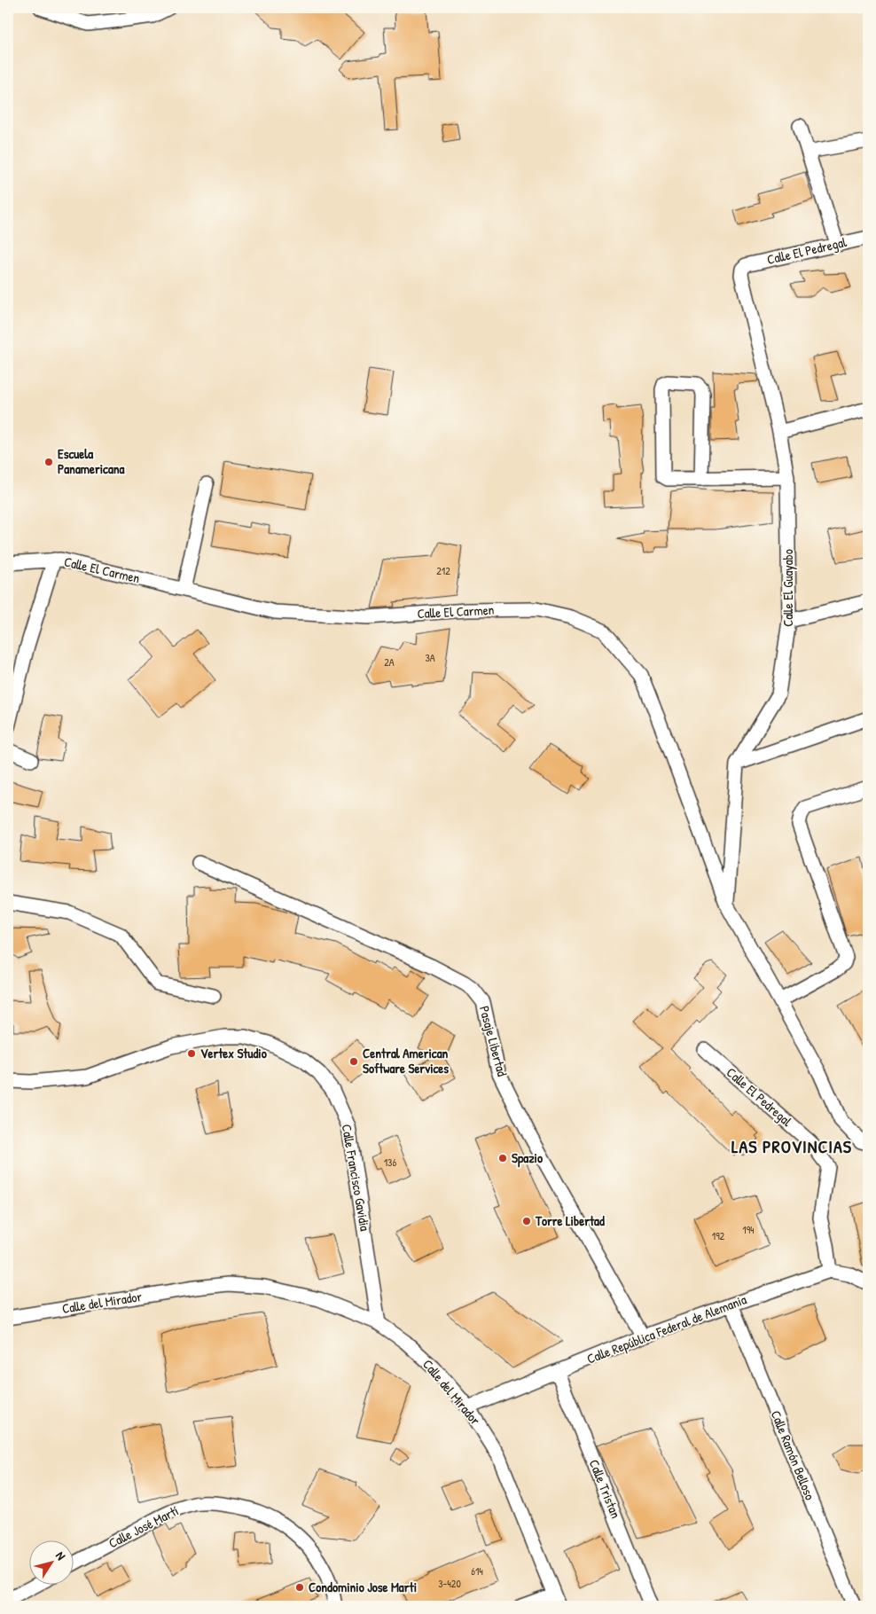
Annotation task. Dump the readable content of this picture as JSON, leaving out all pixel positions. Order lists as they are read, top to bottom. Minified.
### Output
{"streets":{"street":["Calle El Pedregal","Calle El Carmen","Calle El Guayabo","Pasaje Libertad","Calle Francisco Gavidia","Calle del Mirador","Calle República Federal de Alemania","Calle Ramón Belloso","Calle Tristan","Calle José Martí"]},"crossings":[["Calle El Pedregal","Calle El Guayabo"],["Calle El Pedregal","Calle República Federal de Alemania"],["Calle El Carmen","Calle El Guayabo"],["Pasaje Libertad","Calle República Federal de Alemania"],["Calle Francisco Gavidia","Calle del Mirador"],["Calle del Mirador","Calle República Federal de Alemania"],["Calle República Federal de Alemania","Calle Ramón Belloso"],["Calle República Federal de Alemania","Calle Tristan"]],"districts":["LAS PROVINCIAS"],"places":["Escuela Panamericana","Vertex Studio","Central American Software Services","Spazio","Torre Libertad","Condominio Jose Marti"],"house_numbers":["212","3A","2A","136","194","192","614","3-420"],"north":"top right"}
